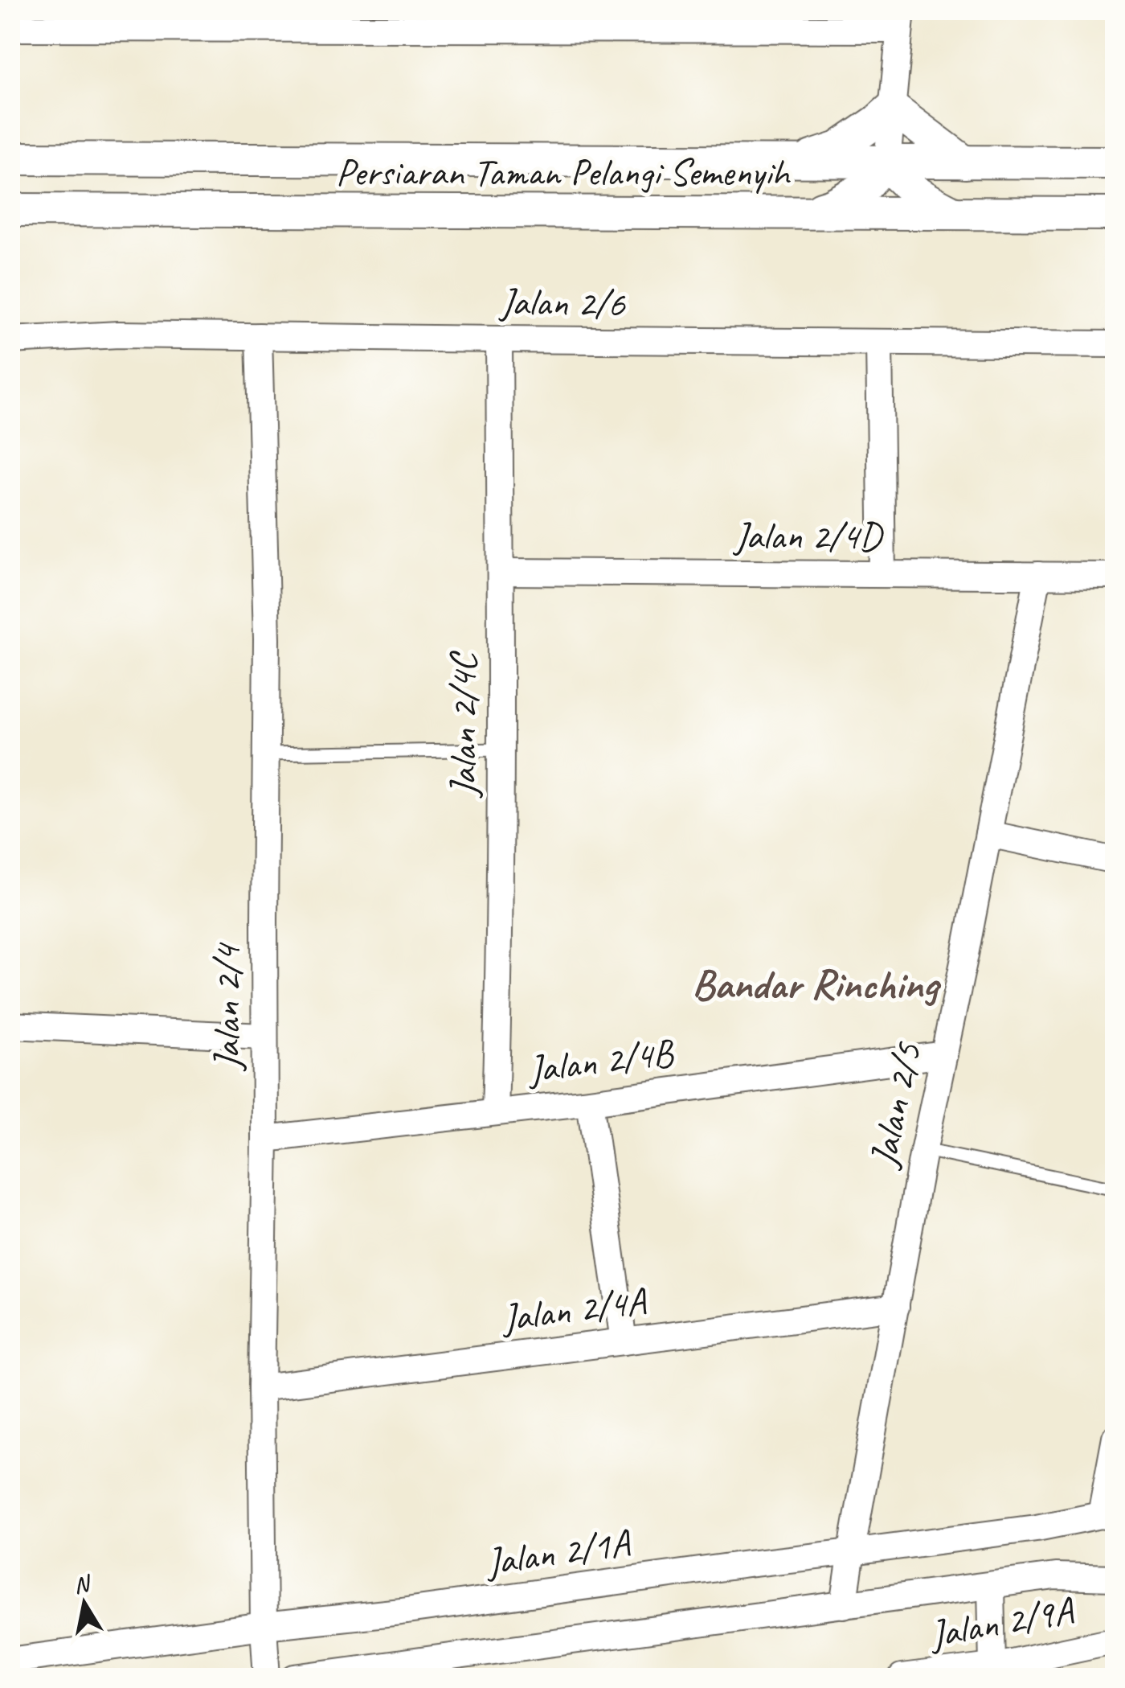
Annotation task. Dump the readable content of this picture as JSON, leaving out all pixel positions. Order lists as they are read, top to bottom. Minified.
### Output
{"streets":{"street":["Persiaran Taman Pelangi Semenyih","Jalan 2/6","Jalan 2/4D","Jalan 2/4C","Jalan 2/4","Jalan 2/4B","Jalan 2/5","Jalan 2/4A","Jalan 2/1A","Jalan 2/9A"]},"crossings":[["Jalan 2/6","Jalan 2/4C"],["Jalan 2/6","Jalan 2/4"],["Jalan 2/4D","Jalan 2/4C"],["Jalan 2/4D","Jalan 2/5"],["Jalan 2/4C","Jalan 2/4B"],["Jalan 2/4","Jalan 2/4B"],["Jalan 2/4","Jalan 2/4A"],["Jalan 2/4","Jalan 2/1A"],["Jalan 2/4B","Jalan 2/5"],["Jalan 2/5","Jalan 2/4A"],["Jalan 2/5","Jalan 2/1A"]],"districts":["Bandar Rinching"],"north":"top"}
